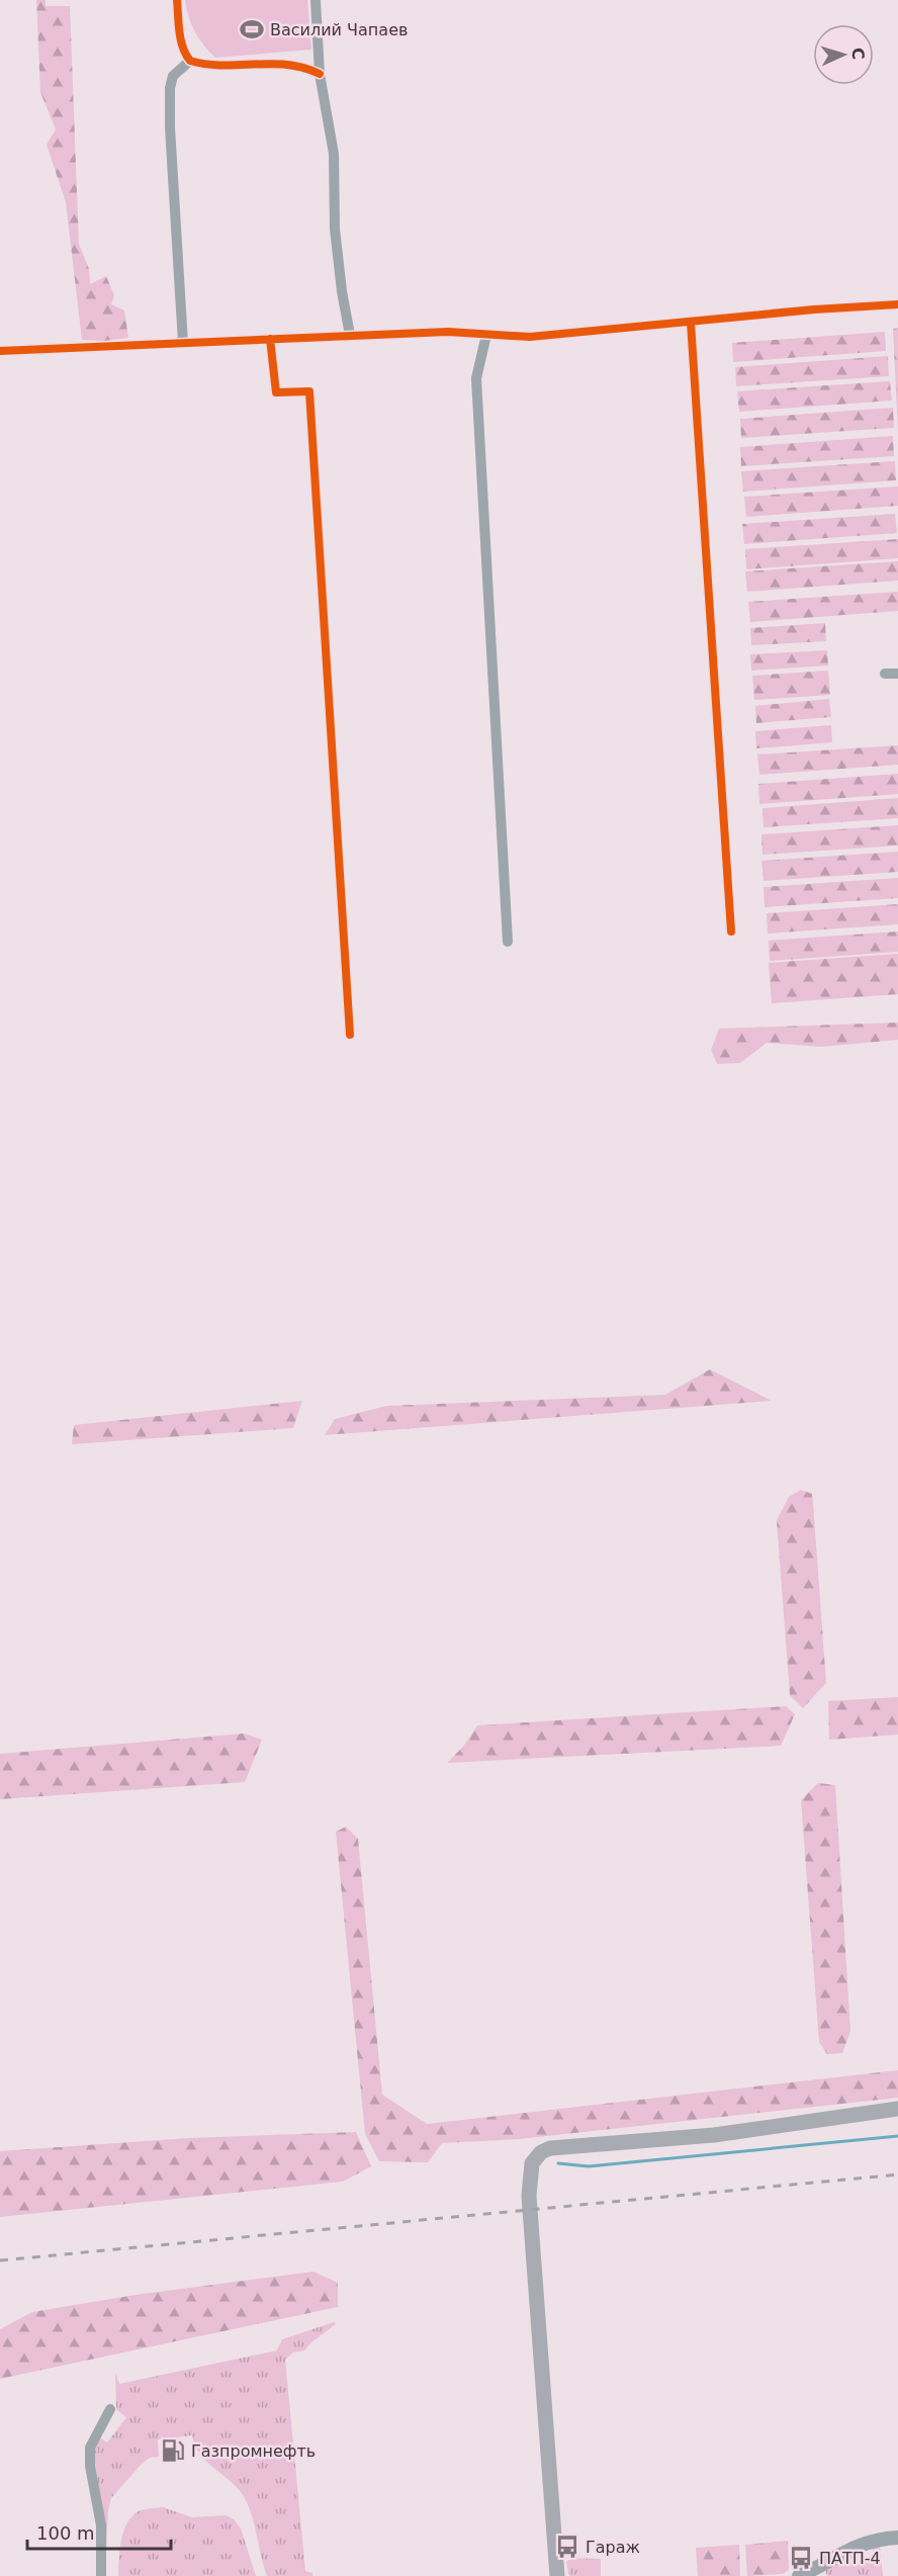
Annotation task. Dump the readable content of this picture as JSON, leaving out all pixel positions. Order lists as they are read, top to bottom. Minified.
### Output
{"places":{"sports":["Василий Чапаев"],"fuel station":["Газпромнефть"],"bus stop":["Гараж","ПАТП-4"]},"scale_bar":"100 m","north":"right"}
